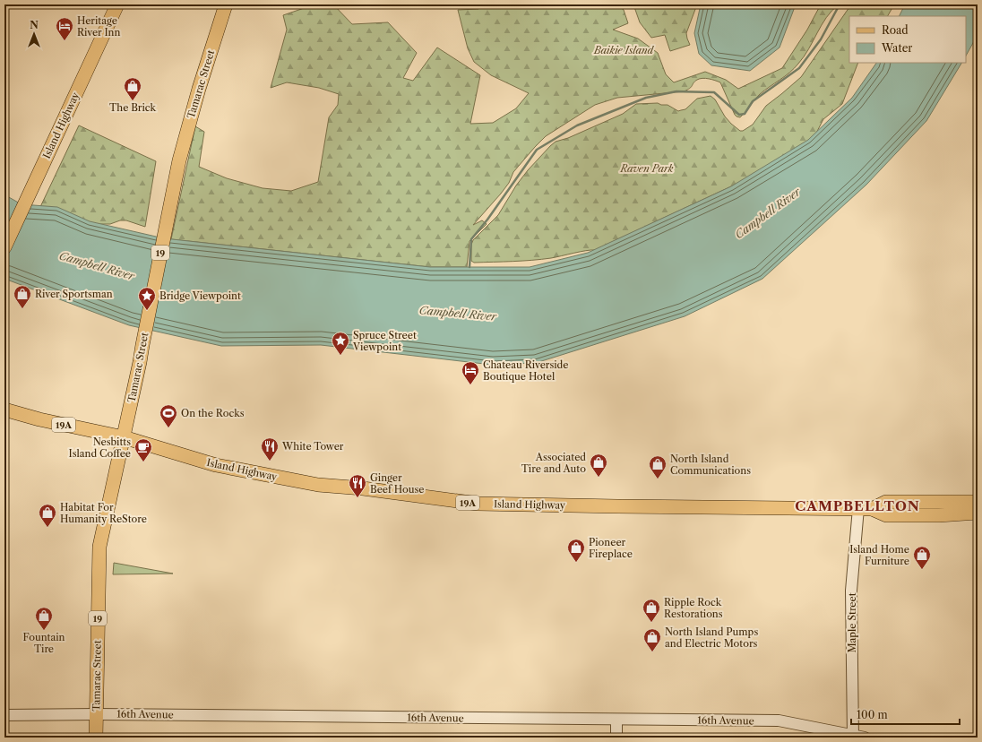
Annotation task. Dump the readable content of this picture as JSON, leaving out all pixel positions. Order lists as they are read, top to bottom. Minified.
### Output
{"streets":{"main road":["Tamarac Street","Island Highway","19","19A"],"street":["Maple Street","16th Avenue"]},"crossings":[["Tamarac Street","Island Highway"],["Tamarac Street","16th Avenue"],["Island Highway","Maple Street"],["Maple Street","16th Avenue"]],"districts":["CAMPBELLTON"],"water":["Campbell River"],"parks":["Baikie Island","Raven Park"],"places":{"hotel":["Heritage River Inn","Chateau Riverside Boutique Hotel"],"shop":["The Brick","River Sportsman","Associated Tire and Auto","North Island Communications","Habitat For Humanity ReStore","Pioneer Fireplace","Island Home Furniture","Ripple Rock Restorations","Fountain Tire","North Island Pumps and Electric Motors"],"place":["Bridge Viewpoint","Spruce Street Viewpoint"],"sports":["On the Rocks"],"restaurant":["White Tower","Ginger Beef House"],"cafe":["Nesbitts Island Coffee"]},"legend":["Road","Water"],"scale_bar":"100 m","north":"top"}
